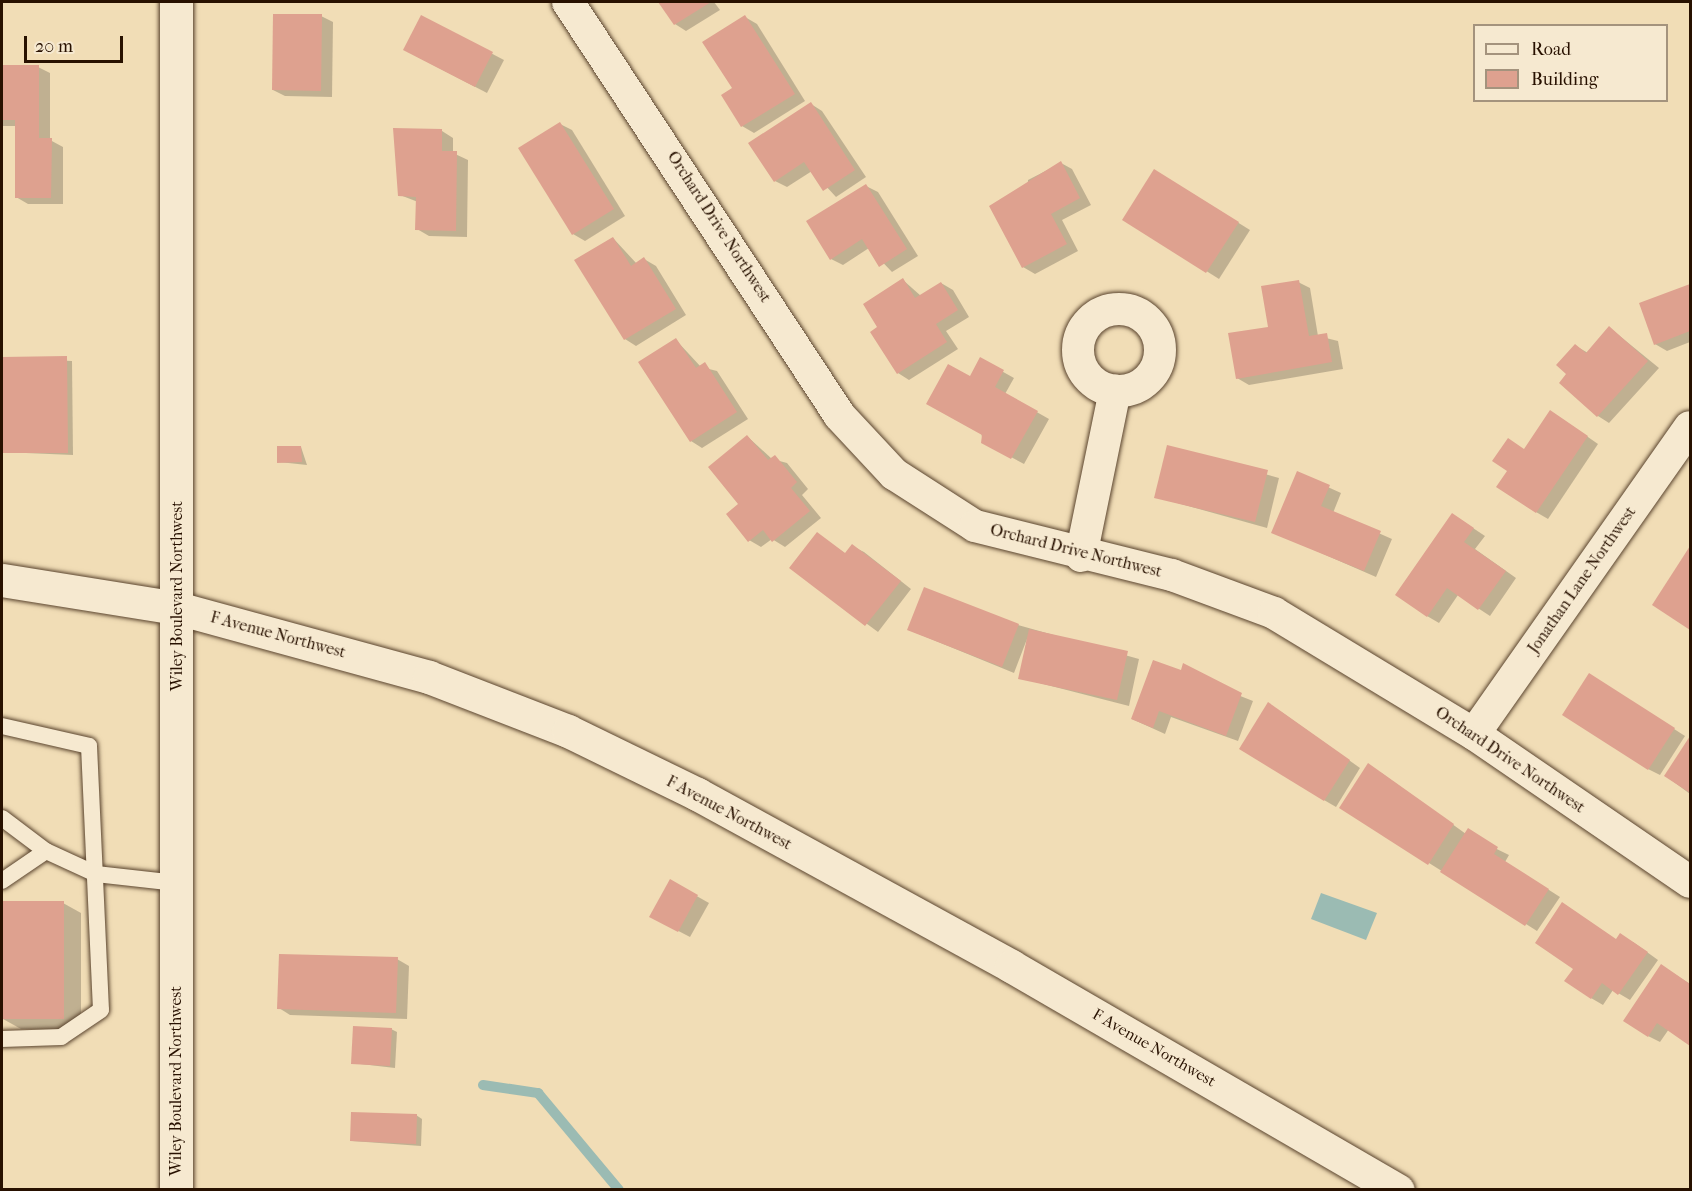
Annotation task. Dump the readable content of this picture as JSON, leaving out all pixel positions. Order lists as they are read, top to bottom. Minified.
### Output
{"streets":{"main road":["Wiley Boulevard Northwest","F Avenue Northwest"],"street":["Orchard Drive Northwest","Jonathan Lane Northwest"]},"crossings":[["Orchard Drive Northwest","Jonathan Lane Northwest"],["Wiley Boulevard Northwest","F Avenue Northwest"]],"legend":["Road","Building"],"scale_bar":"20 m"}
